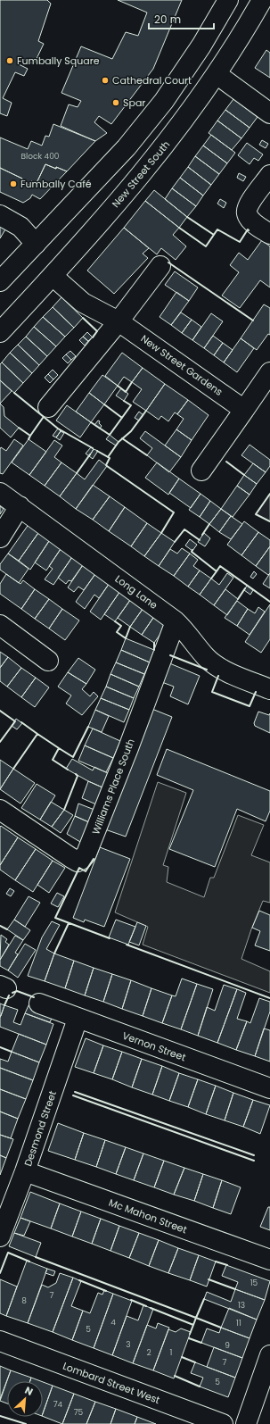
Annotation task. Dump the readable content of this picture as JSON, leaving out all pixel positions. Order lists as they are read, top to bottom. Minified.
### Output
{"streets":{"street":["New Street South","New Street Gardens","Long Lane","Williams Place South","Vernon Street","Desmond Street","Mc Mahon Street","Lombard Street West"]},"crossings":[["New Street South","New Street Gardens"],["Long Lane","Williams Place South"],["Vernon Street","Desmond Street"],["Desmond Street","Mc Mahon Street"]],"places":["Fumbally Square","Cathedral Court","Spar","Fumbally Café"],"house_numbers":["Block 400","15","7","8","13","4","11","5","3","9","2","1","7","5","74","75"],"scale_bar":"20 m","north":"top right"}
